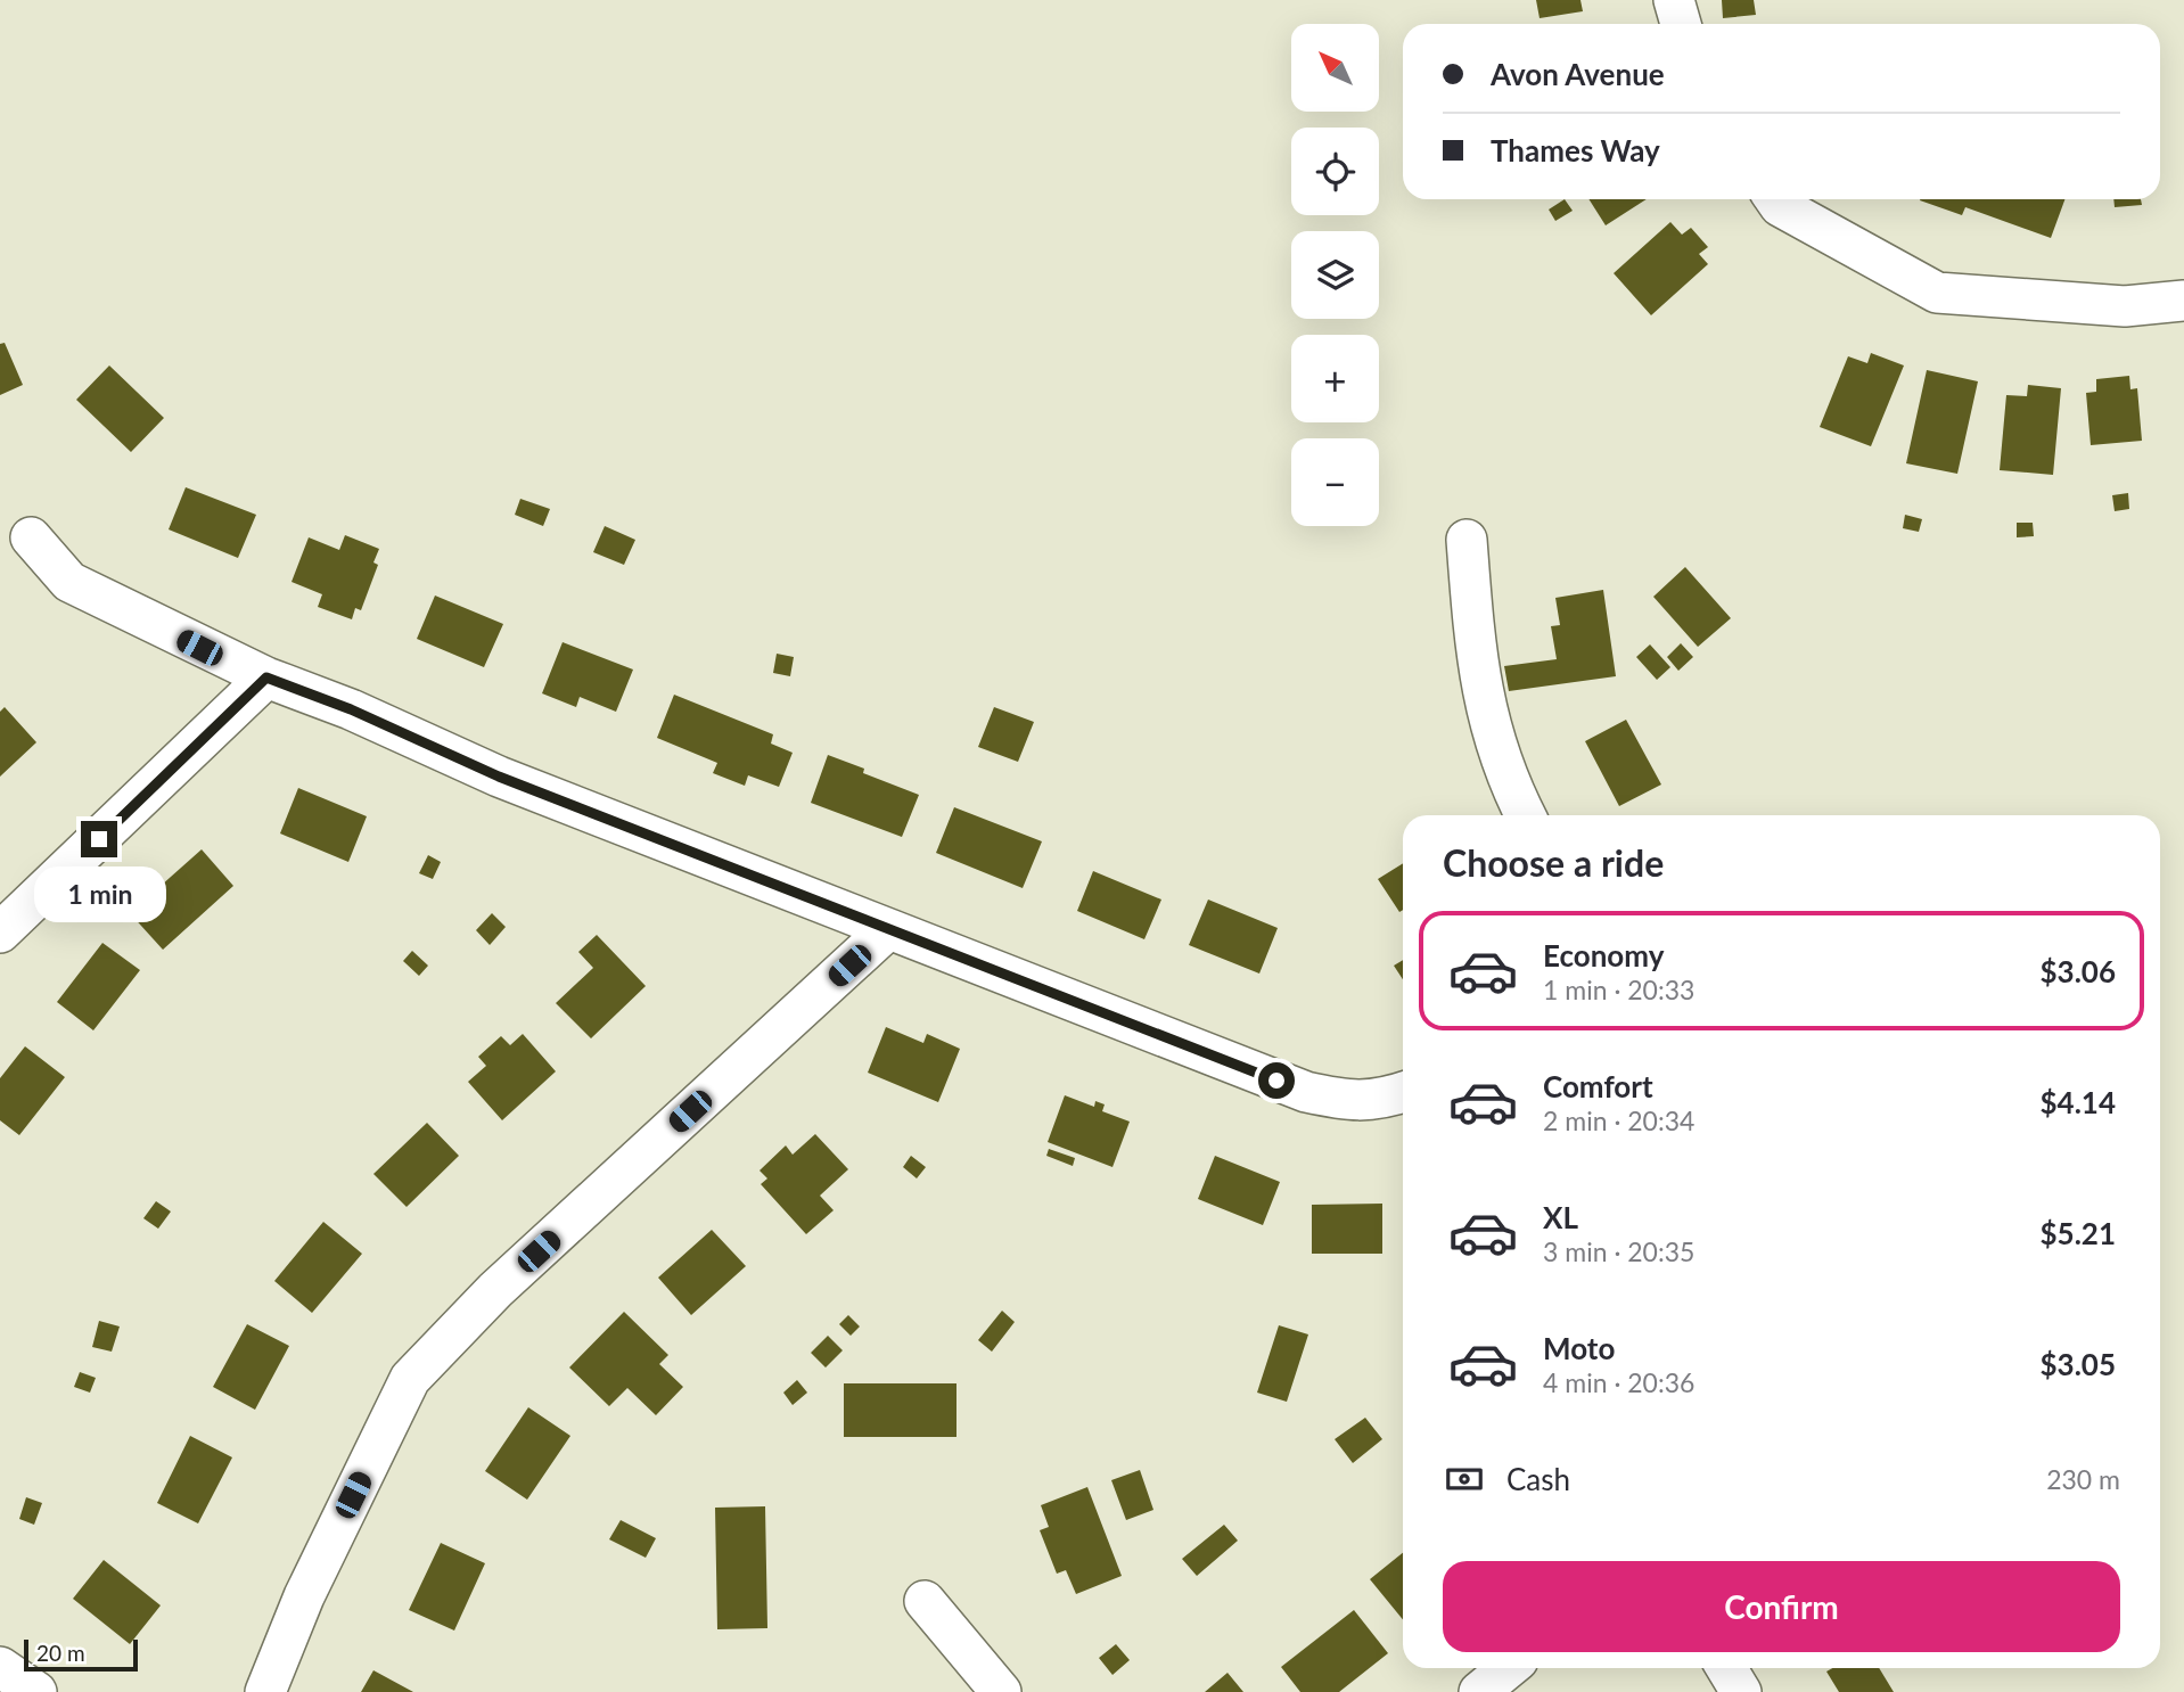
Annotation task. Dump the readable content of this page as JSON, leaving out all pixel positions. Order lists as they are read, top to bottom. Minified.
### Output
{"scale_bar":"20 m","north":"top left","page":{"map_buttons":["+","−"],"banner":["Avon Avenue","Thames Way"],"heading":"Choose a ride","bubble":"1 min","list":[{"name":"Economy","note":"1 min · 20:33","value":"$3.06"},{"name":"Comfort","note":"2 min · 20:34","value":"$4.14"},{"name":"XL","note":"3 min · 20:35","value":"$5.21"},{"name":"Moto","note":"4 min · 20:36","value":"$3.05"}],"pay":["Cash","230 m"],"buttons":"Confirm","scale":"20 m"}}
